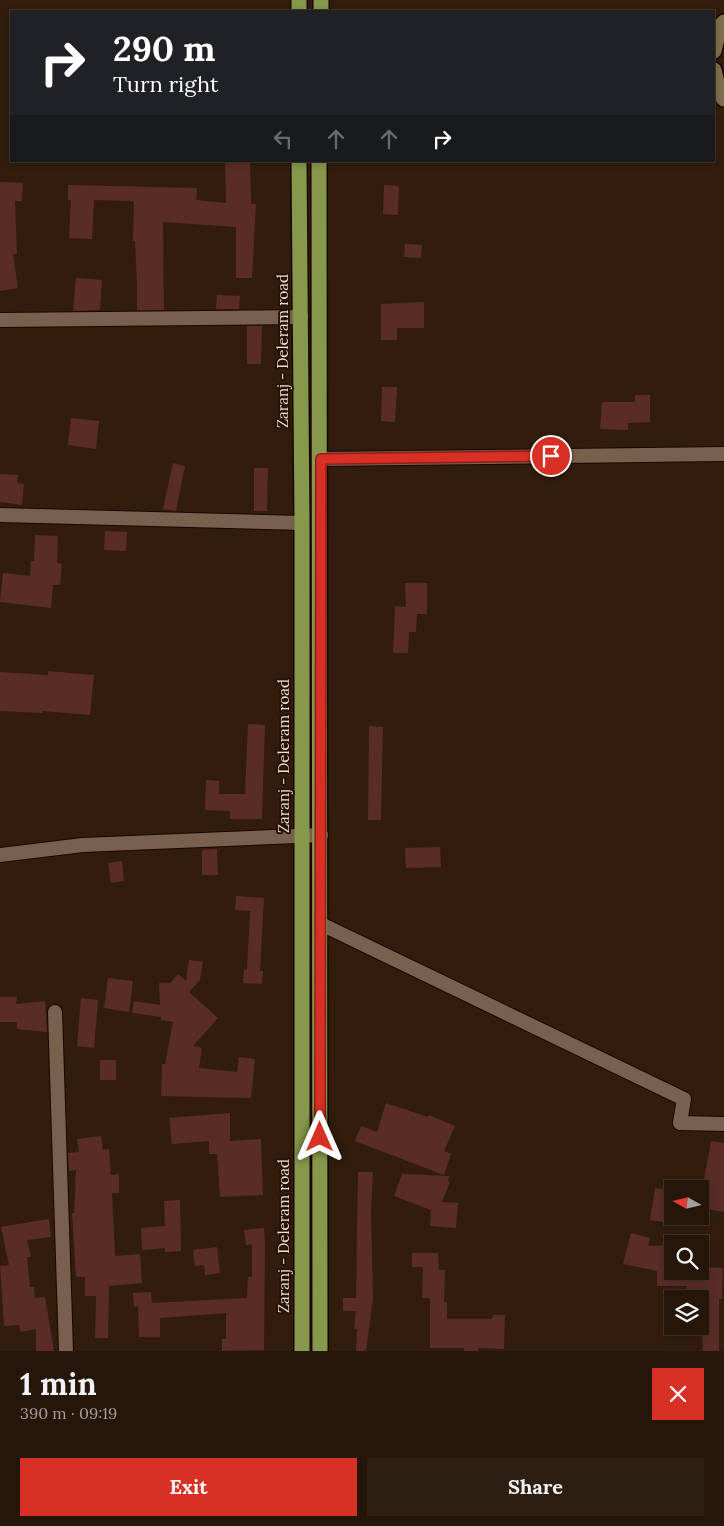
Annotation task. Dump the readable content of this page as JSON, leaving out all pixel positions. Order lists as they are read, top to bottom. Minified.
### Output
{"streets":{"highway":["Zaranj - Deleram road"]},"north":"left","page":{"turn":["290 m","Turn right"],"heading":["1 min","390 m · 09:19"],"buttons":["Exit","Share"]}}
